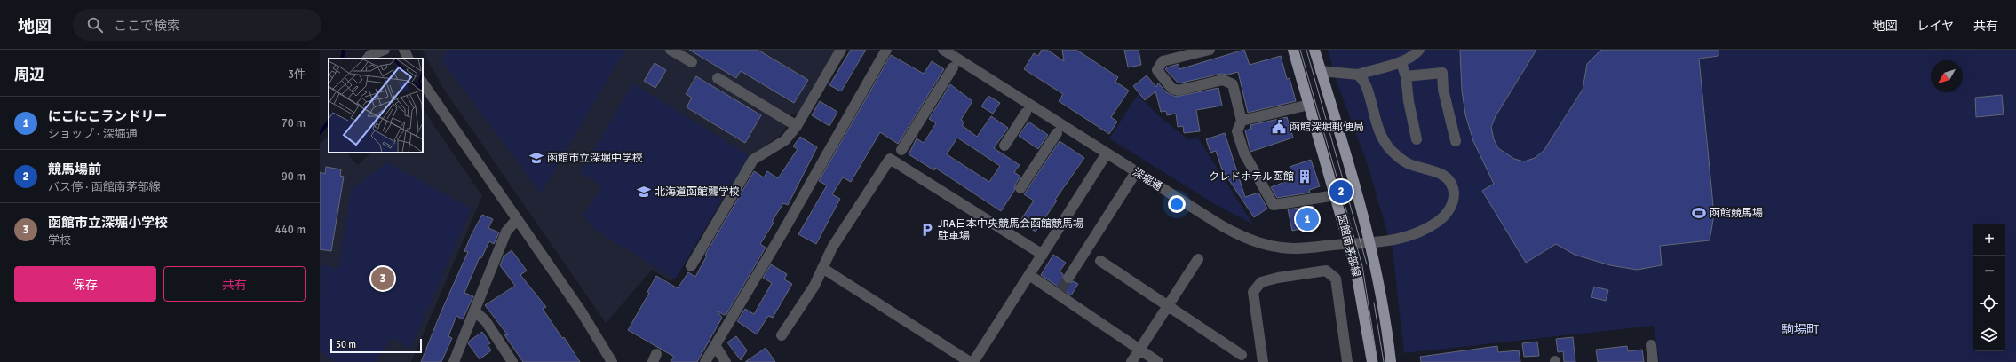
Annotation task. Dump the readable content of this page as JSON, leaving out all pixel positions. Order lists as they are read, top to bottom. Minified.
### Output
{"streets":{"main road":["函館南茅部線"],"street":["深堀通"]},"crossings":[["深堀通","函館南茅部線"]],"districts":["駒場町"],"places":{"public building":["函館深堀郵便局"],"school or university":["函館市立深堀中学校","北海道函館聾学校"],"building":["クレドホテル函館"],"sports":["函館競馬場"],"parking":["JRA日本中央競馬会函館競馬場 駐車場"]},"scale_bar":"50 m","north":"bottom left","page":{"header":"地図","search":"ここで検索","nav":["地図","レイヤ","共有"],"heading":["周辺","3件"],"list":[{"mark":"1","name":"にこにこランドリー","note":"ショップ · 深堀通","value":"70 m"},{"mark":"2","name":"競馬場前","note":"バス停 · 函館南茅部線","value":"90 m"},{"mark":"3","name":"函館市立深堀小学校","note":"学校","value":"440 m"}],"pins":["2","1","3"],"map_buttons":["+","−"],"buttons":["保存","共有"],"scale":"50 m"}}
